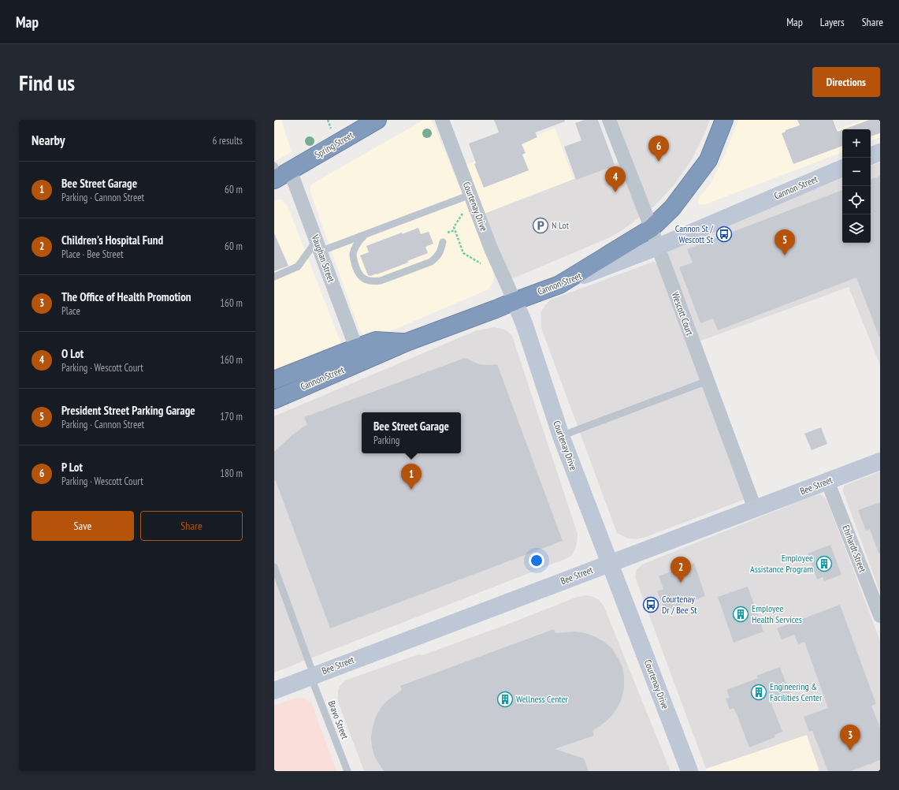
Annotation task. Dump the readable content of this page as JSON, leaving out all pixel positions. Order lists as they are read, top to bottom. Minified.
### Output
{"streets":{"highway":["Spring Street","Cannon Street"],"street":["Courtenay Drive","Vaughan Street","Wescott Court","Bee Street","Ehrhardt Street"],"lane":["Bravo Street"]},"crossings":[["Spring Street","Vaughan Street"],["Cannon Street","Courtenay Drive"],["Cannon Street","Wescott Court"],["Courtenay Drive","Bee Street"],["Wescott Court","Bee Street"],["Bee Street","Ehrhardt Street"],["Bee Street","Bravo Street"]],"places":{"parking":["N Lot"],"bus stop":["Cannon St / Wescott St","Courtenay Dr / Bee St"],"building":["Employee Assistance Program","Employee Health Services","Engineering & Facilities Center","Wellness Center"]},"page":{"header":"Map","nav":["Map","Layers","Share"],"buttons":["Directions",["Save","Share"]],"title":"Find us","heading":["Nearby","6 results"],"map_buttons":["+","−"],"pins":["6","4","5","1","2","3"],"list":[{"mark":"1","name":"Bee Street Garage","note":"Parking · Cannon Street","value":"60 m"},{"mark":"2","name":"Children's Hospital Fund","note":"Place · Bee Street","value":"60 m"},{"mark":"3","name":"The Office of Health Promotion","note":"Place","value":"160 m"},{"mark":"4","name":"O Lot","note":"Parking · Wescott Court","value":"160 m"},{"mark":"5","name":"President Street Parking Garage","note":"Parking · Cannon Street","value":"170 m"},{"mark":"6","name":"P Lot","note":"Parking · Wescott Court","value":"180 m"}],"popup":["Bee Street Garage","Parking"]}}
